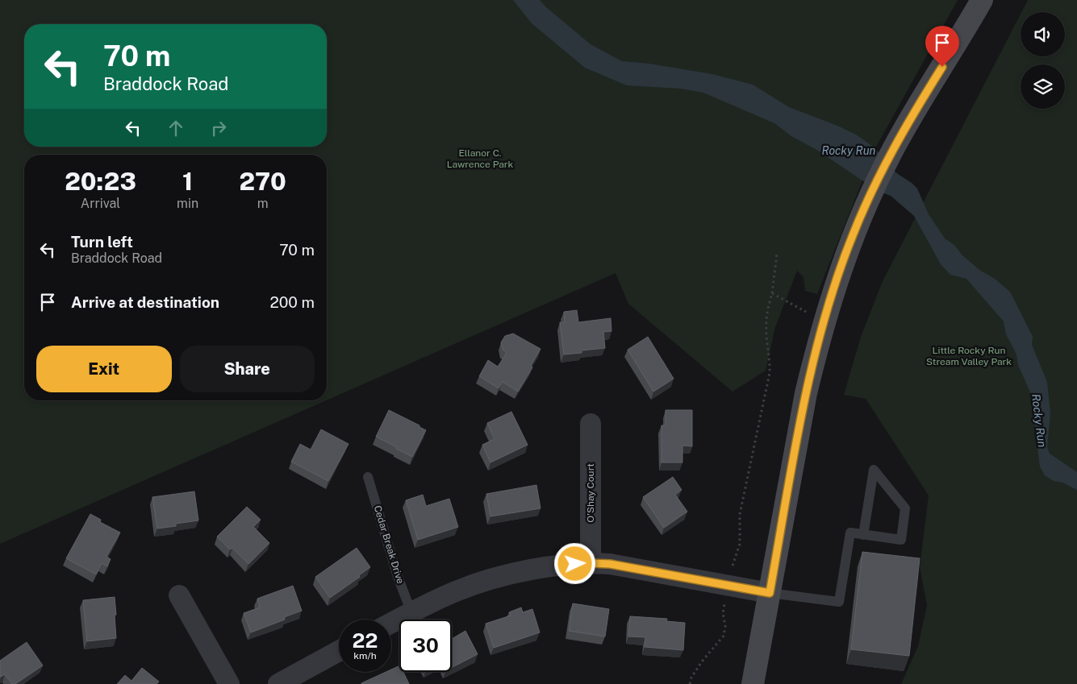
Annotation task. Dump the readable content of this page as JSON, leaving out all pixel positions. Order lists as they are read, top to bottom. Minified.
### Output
{"streets":{"street":["O'Shay Court"],"lane":["Cedar Break Drive"]},"water":["Rocky Run"],"parks":["Ellanor C. Lawrence Park","Little Rocky Run Stream Valley Park"],"page":{"turn":["70 m","Braddock Road"],"eta":["20:23","Arrival","1","min","270","m"],"list":[{"name":"Turn left","note":"Braddock Road","value":"70 m"},{"name":"Arrive at destination","value":"200 m"}],"buttons":["Exit","Share"],"speed":"22 km/h","limit":"30"}}
